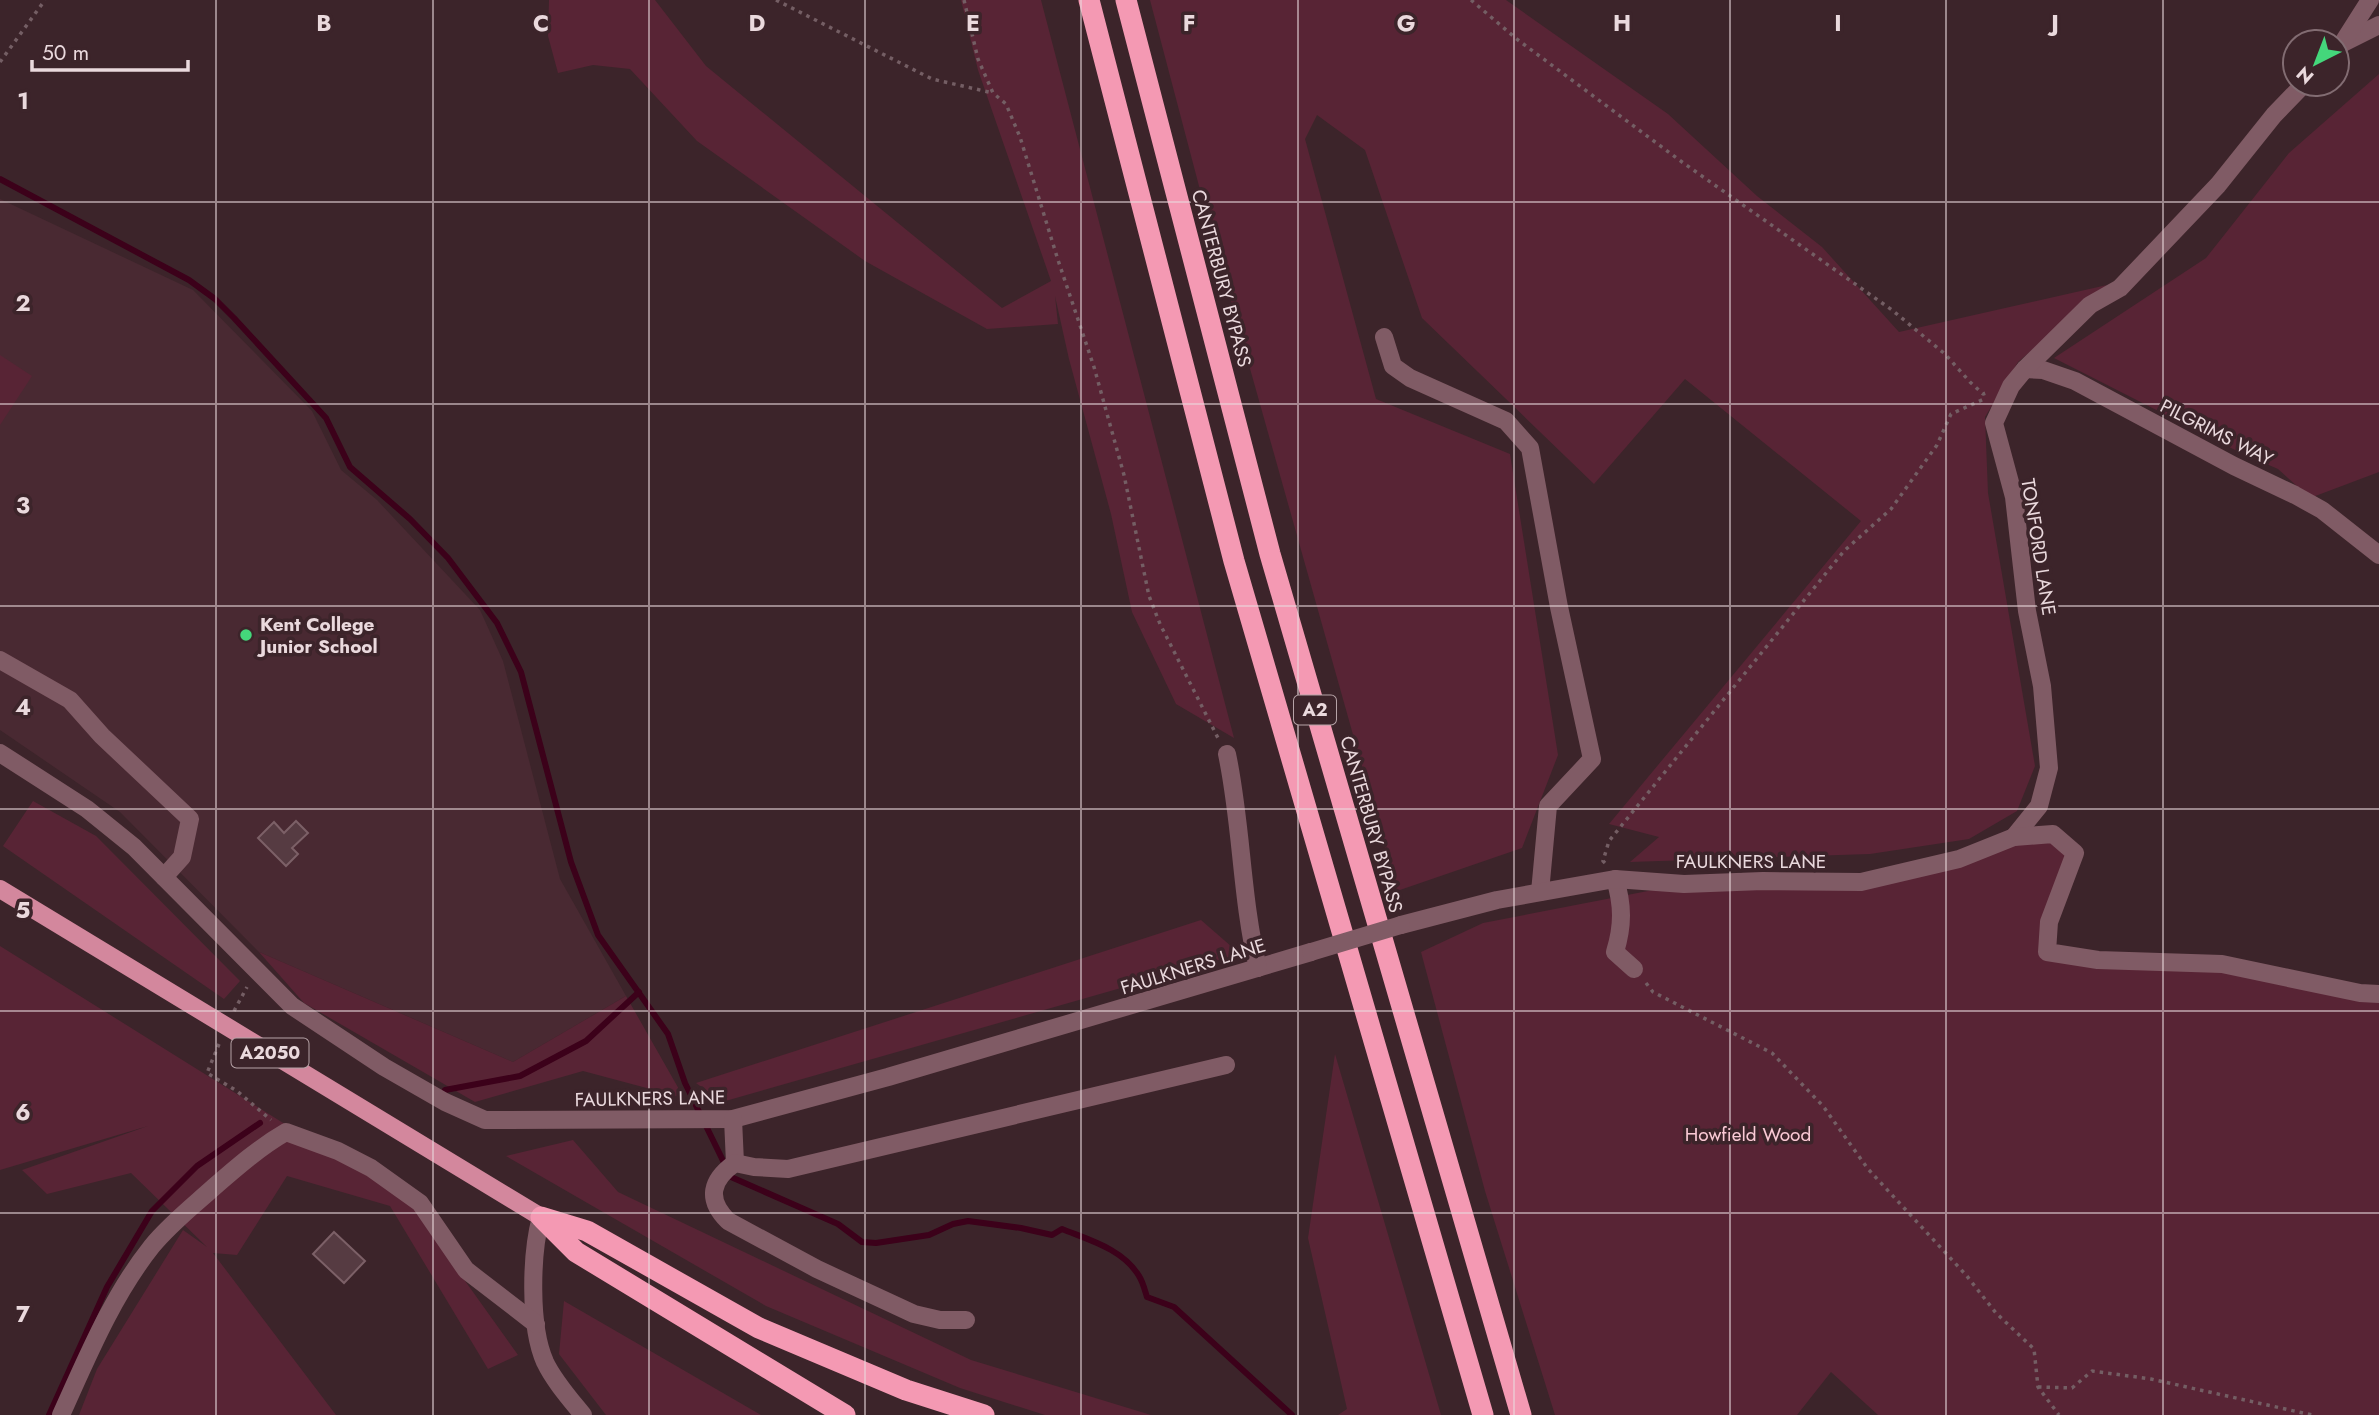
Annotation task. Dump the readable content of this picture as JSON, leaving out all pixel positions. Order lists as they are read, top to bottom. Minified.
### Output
{"streets":{"highway":["CANTERBURY BYPASS","A2"],"main road":["A2050"],"street":["PILGRIMS WAY","TONFORD LANE","FAULKNERS LANE"]},"crossings":[["PILGRIMS WAY","TONFORD LANE"],["TONFORD LANE","FAULKNERS LANE"]],"parks":["Howfield Wood"],"places":["Kent College Junior School"],"scale_bar":"50 m","north":"bottom left","grid":{"columns":["B","C","D","E","F","G","H","I","J"],"rows":["1","2","3","4","5","6","7"]}}
